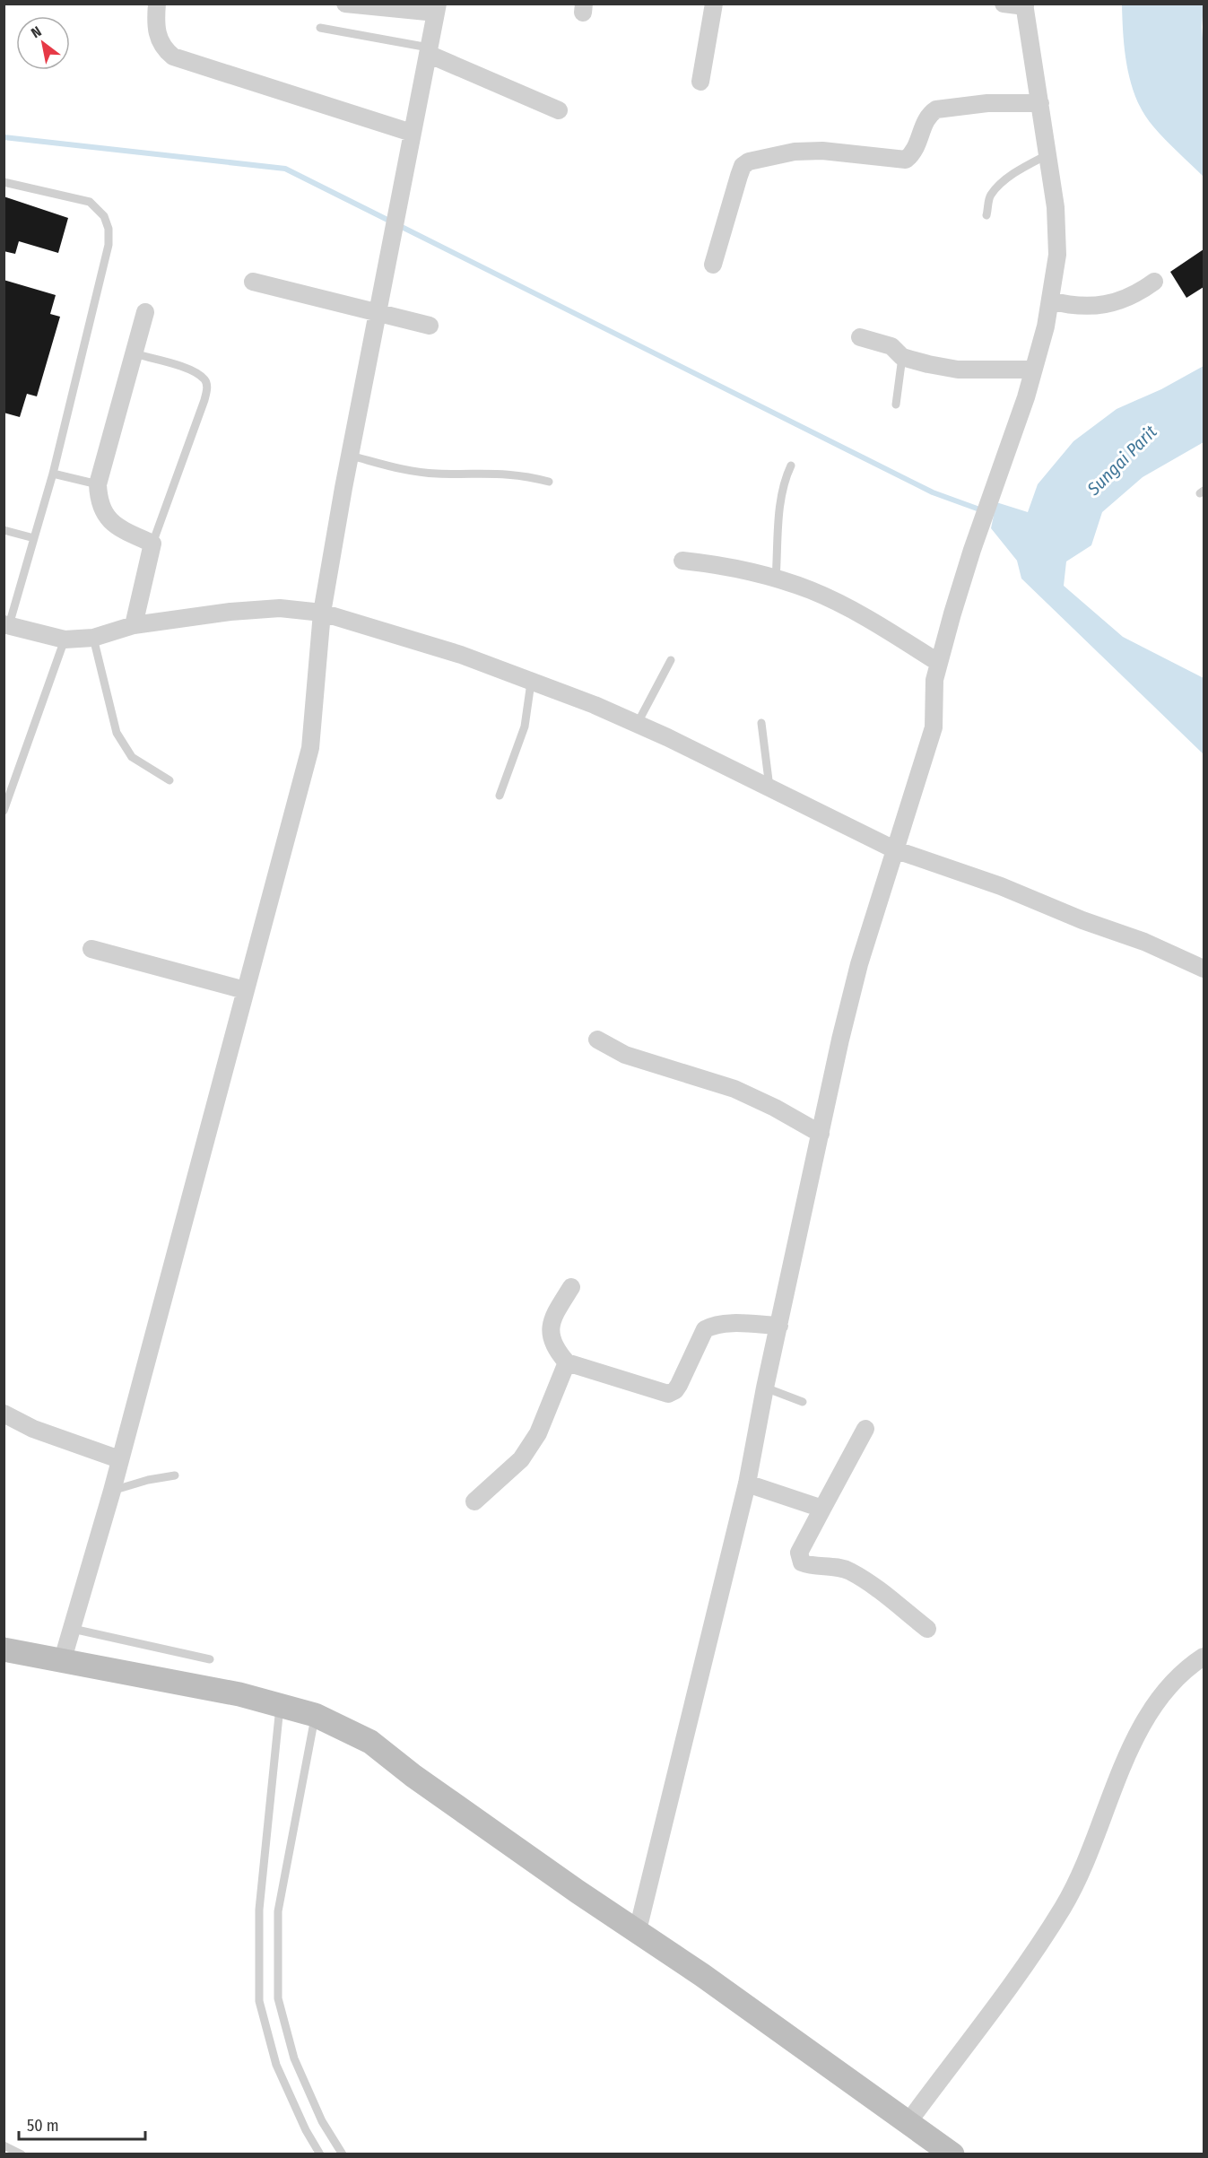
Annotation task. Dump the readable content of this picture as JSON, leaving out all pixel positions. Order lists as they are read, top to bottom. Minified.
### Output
{"water":["Sungai Parit"],"scale_bar":"50 m","north":"top left"}
